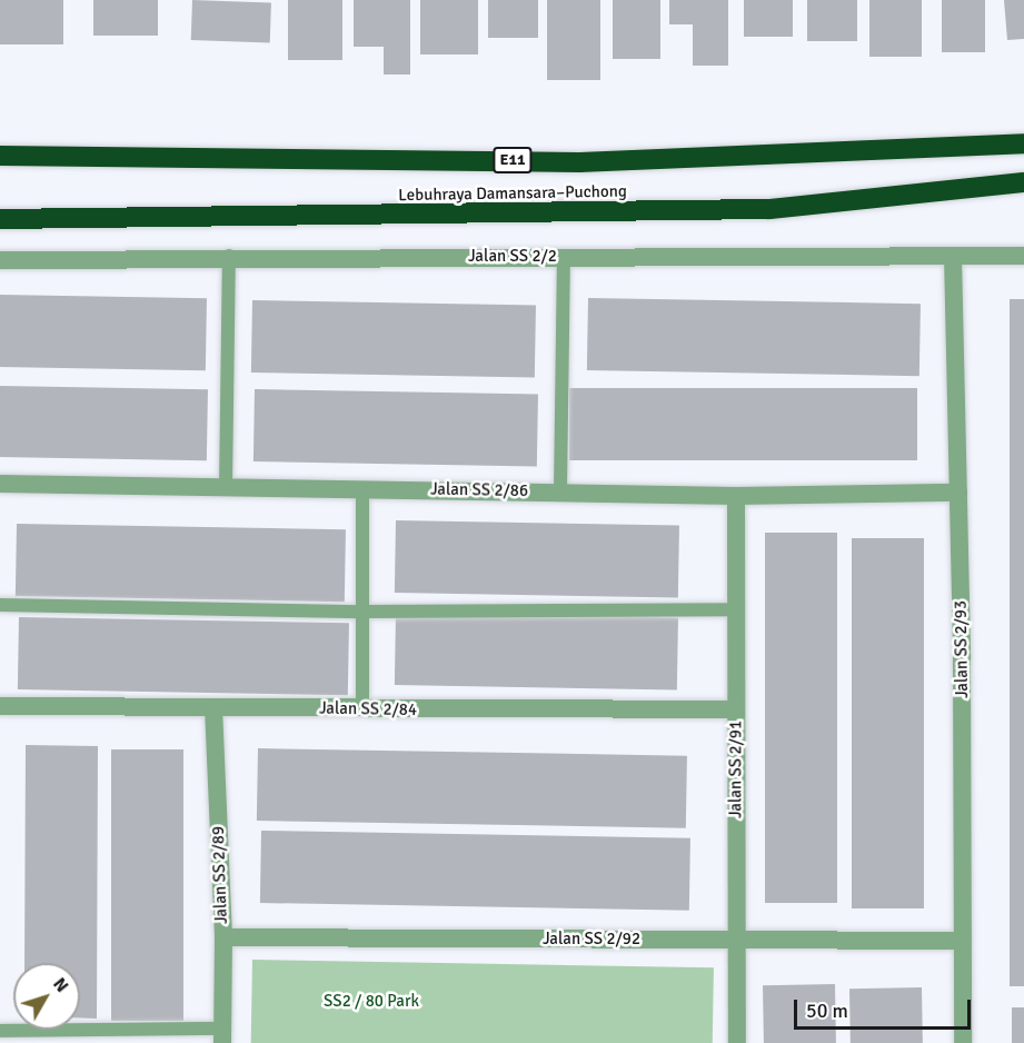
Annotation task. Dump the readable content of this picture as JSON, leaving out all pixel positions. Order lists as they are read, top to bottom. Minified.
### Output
{"streets":{"highway":["E11","Lebuhraya Damansara–Puchong"],"street":["Jalan SS 2/2","Jalan SS 2/86","Jalan SS 2/93","Jalan SS 2/84","Jalan SS 2/91","Jalan SS 2/89","Jalan SS 2/92"]},"crossings":[["Jalan SS 2/2","Jalan SS 2/93"],["Jalan SS 2/86","Jalan SS 2/93"],["Jalan SS 2/86","Jalan SS 2/91"],["Jalan SS 2/93","Jalan SS 2/92"],["Jalan SS 2/84","Jalan SS 2/91"],["Jalan SS 2/84","Jalan SS 2/89"],["Jalan SS 2/91","Jalan SS 2/92"],["Jalan SS 2/89","Jalan SS 2/92"]],"parks":["SS2 / 80 Park"],"scale_bar":"50 m","north":"top right"}
